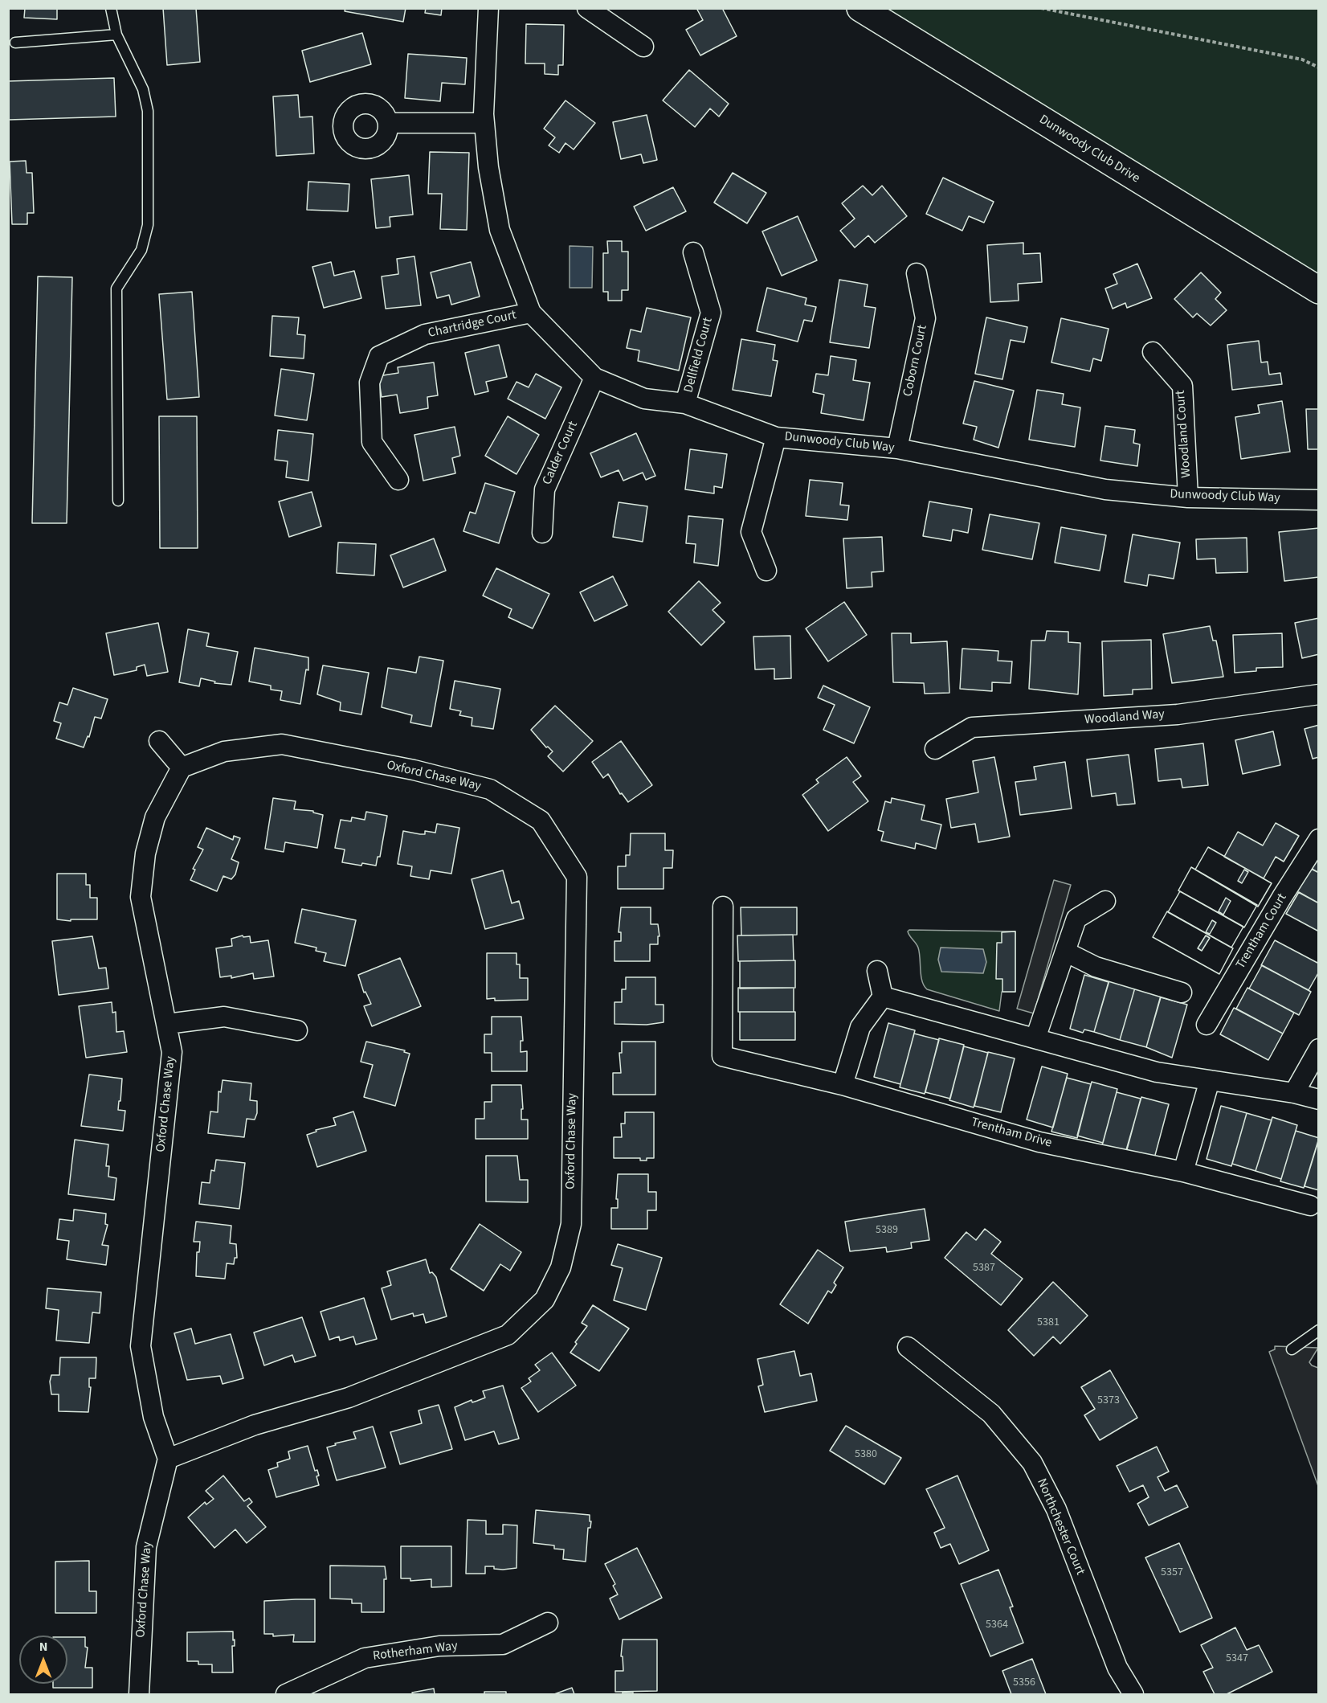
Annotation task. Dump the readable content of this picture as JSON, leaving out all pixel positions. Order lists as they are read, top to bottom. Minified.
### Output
{"streets":{"street":["Dunwoody Club Drive","Chartridge Court","Dellfield Court","Coborn Court","Woodland Court","Dunwoody Club Way","Calder Court","Woodland Way","Oxford Chase Way","Trentham Court","Trentham Drive","Northchester Court","Rotherham Way"]},"crossings":[["Chartridge Court","Dunwoody Club Way"],["Dellfield Court","Dunwoody Club Way"],["Coborn Court","Dunwoody Club Way"],["Woodland Court","Dunwoody Club Way"],["Dunwoody Club Way","Calder Court"]],"house_numbers":["5389","5387","5381","5373","5380","5357","5364","5347","5356"],"north":"top"}
